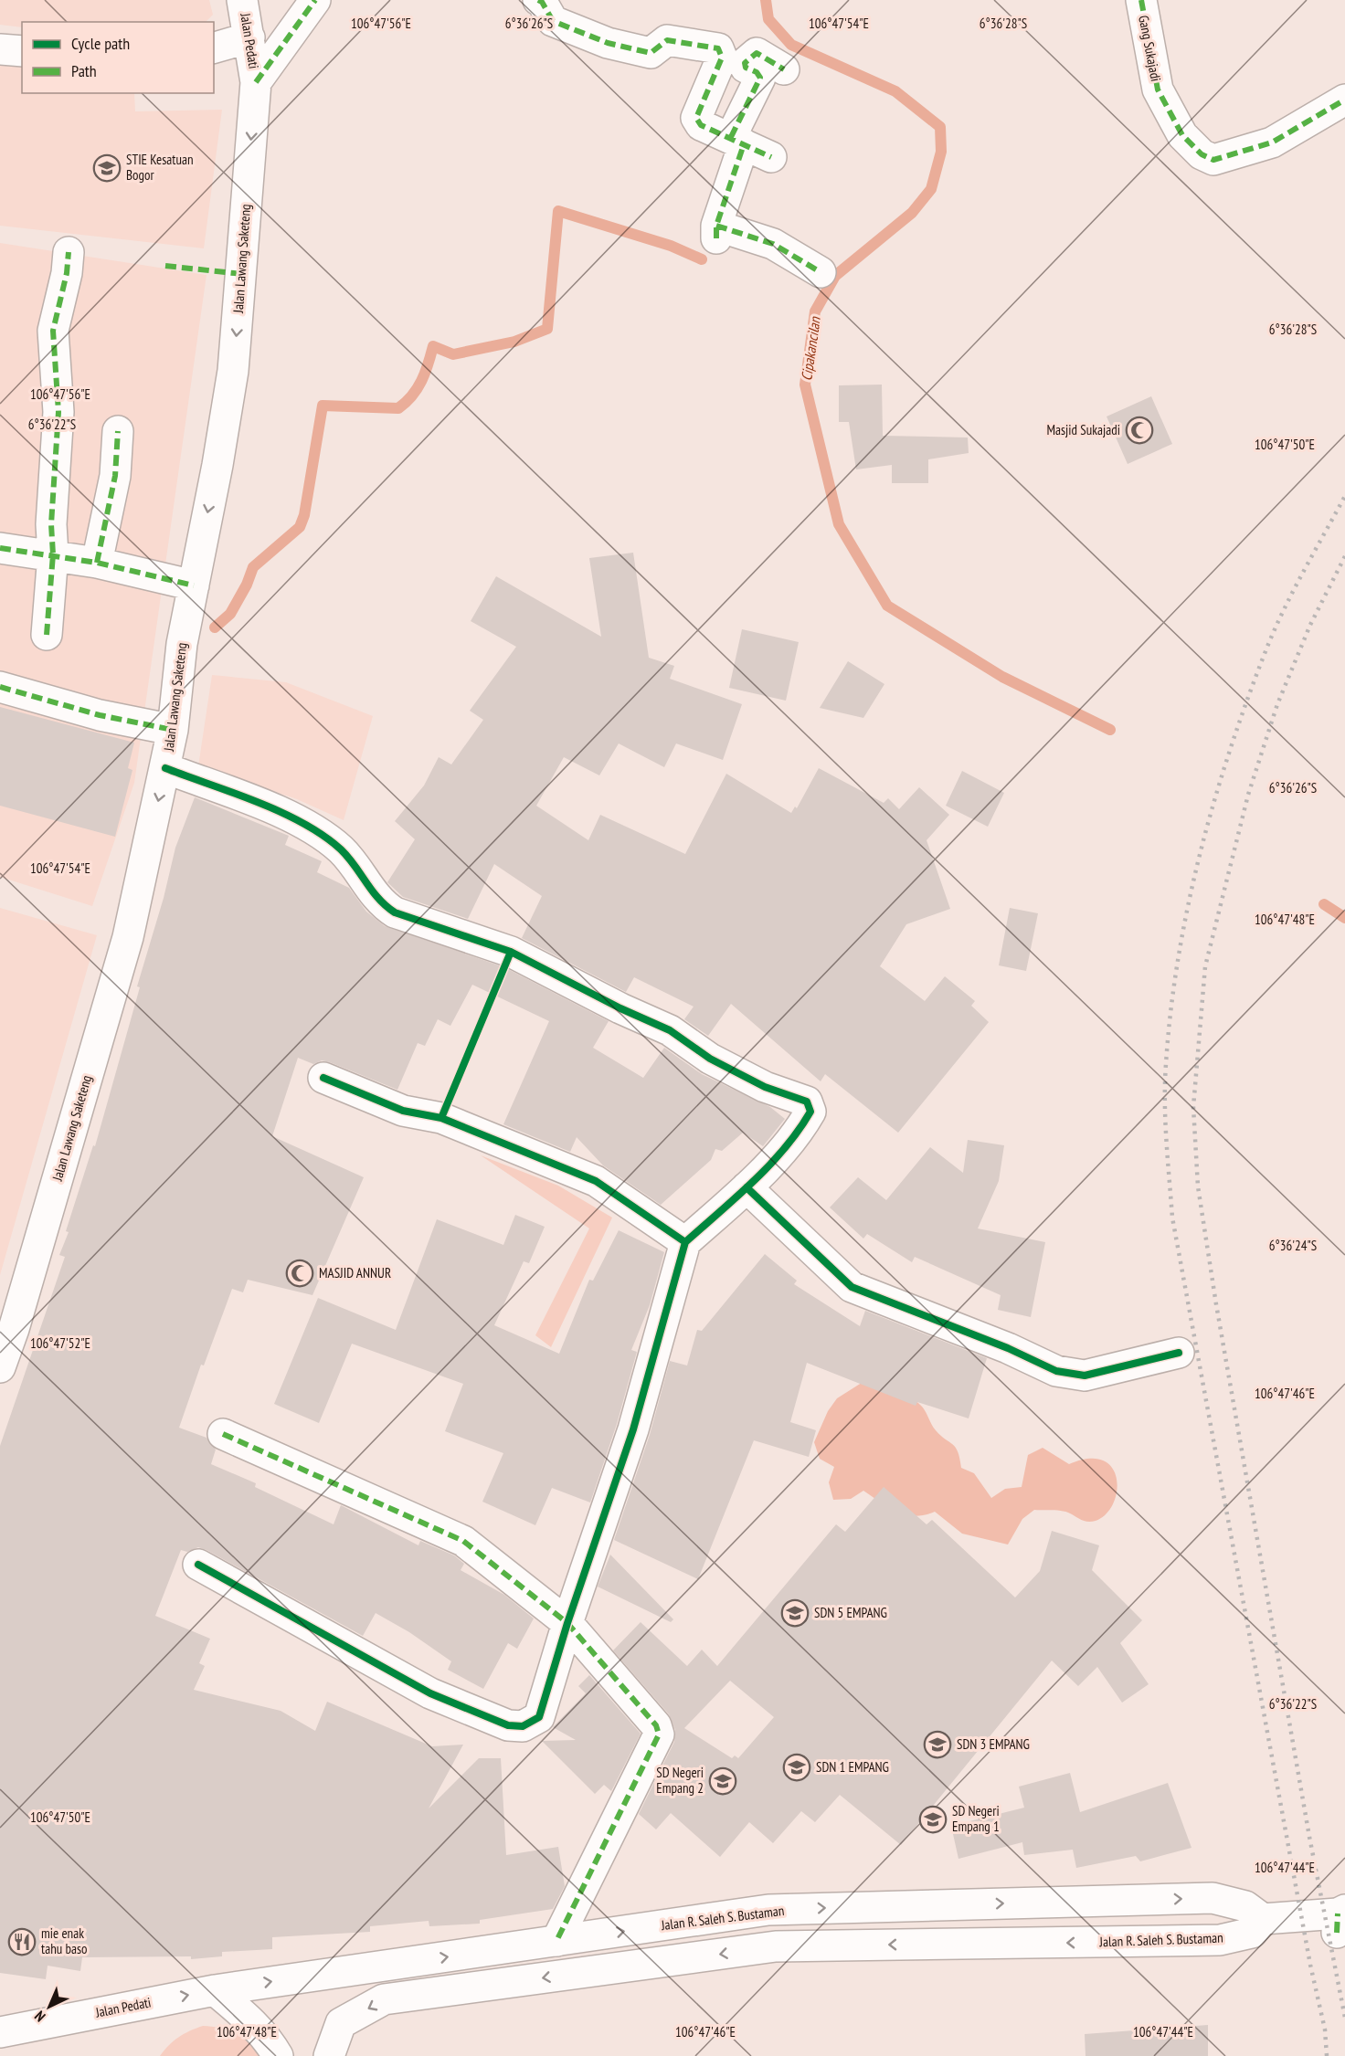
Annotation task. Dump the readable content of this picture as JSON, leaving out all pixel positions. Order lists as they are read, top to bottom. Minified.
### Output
{"streets":{"street":["Jalan Pedati","Gang Sukajadi","Jalan Lawang Saketeng","Jalan R. Saleh S. Bustaman"]},"crossings":[["Jalan Pedati","Jalan Lawang Saketeng"],["Jalan Pedati","Jalan R. Saleh S. Bustaman"]],"one_way":["Jalan Pedati"],"water":["Cipakancilan"],"places":{"school or university":["STIE Kesatuan Bogor","SDN 5 EMPANG","SDN 3 EMPANG","SDN 1 EMPANG","SD Negeri Empang 2","SD Negeri Empang 1"],"mosque":["Masjid Sukajadi","MASJID ANNUR"],"restaurant":["mie enak tahu baso"]},"legend":["Cycle path","Path"],"north":"bottom left","coordinates":["6°36'26\"S","6°36'28\"S","106°47'56\"E","106°47'54\"E","6°36'22\"S","106°47'50\"E","106°47'48\"E","6°36'24\"S","106°47'52\"E","106°47'46\"E","106°47'44\"E"]}
